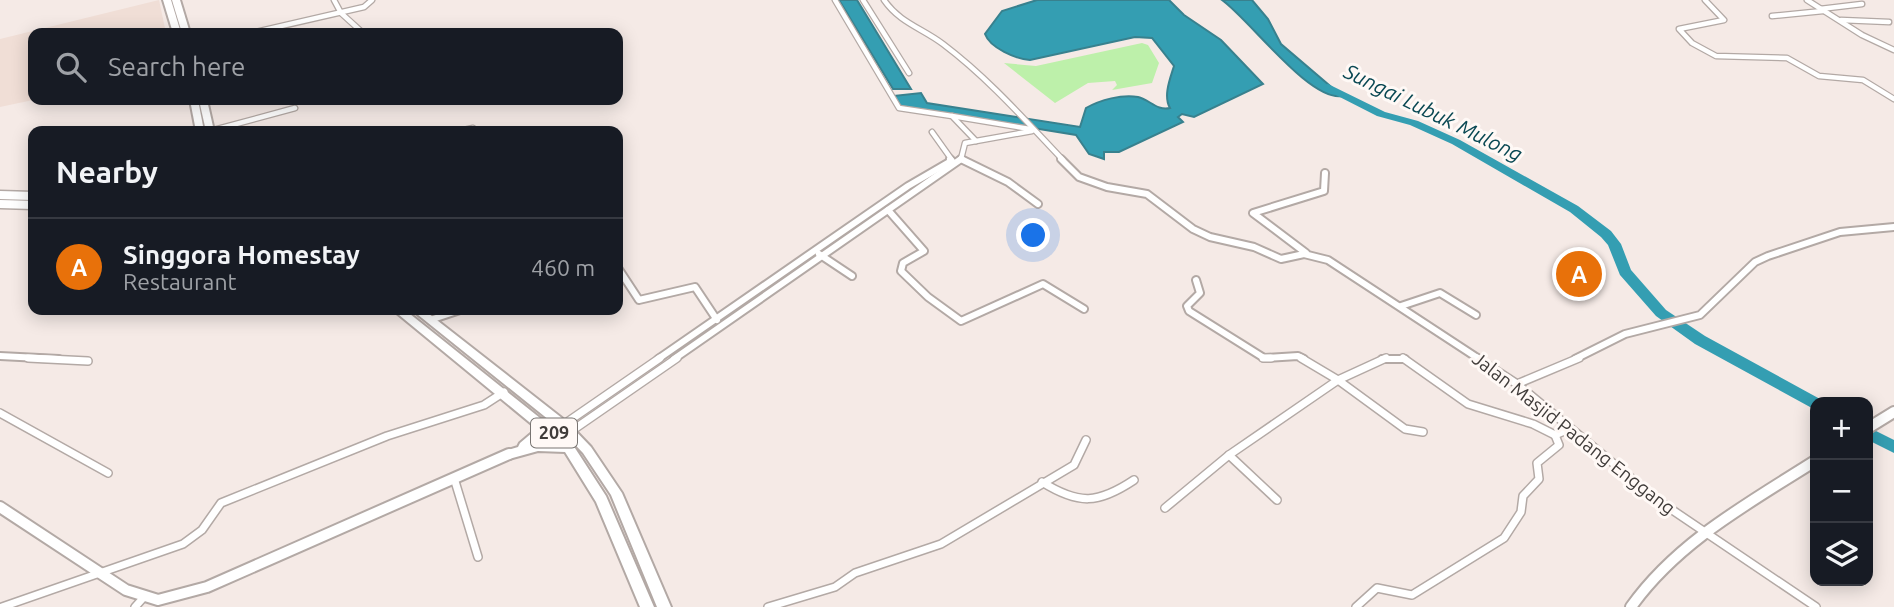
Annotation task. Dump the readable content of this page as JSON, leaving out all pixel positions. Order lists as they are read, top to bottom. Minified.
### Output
{"streets":{"main road":["209"],"street":["Jalan Masjid Padang Enggang"]},"water":["Sungai Lubuk Mulong"],"page":{"search":"Search here","heading":"Nearby","list":[{"mark":"A","name":"Singgora Homestay","note":"Restaurant","value":"460 m"}],"pins":"A","map_buttons":["+","−"]}}
